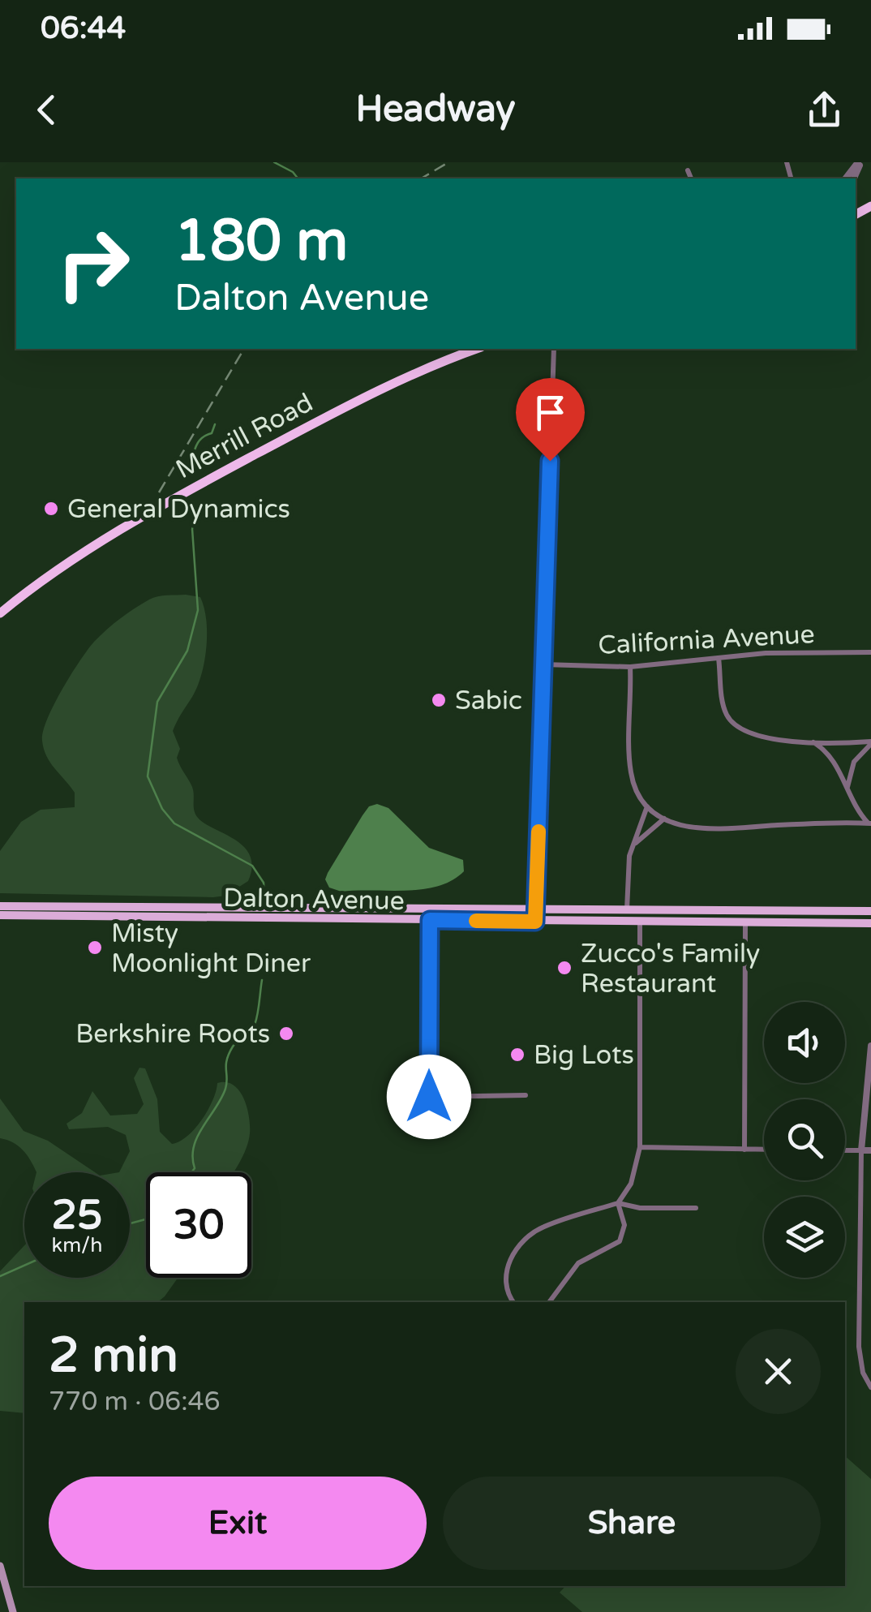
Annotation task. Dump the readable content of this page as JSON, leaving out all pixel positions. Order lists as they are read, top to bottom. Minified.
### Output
{"streets":{"highway":["Merrill Road"],"main road":["Dalton Avenue"],"street":["California Avenue"]},"places":["General Dynamics","Sabic","Misty Moonlight Diner","Zucco's Family Restaurant","Berkshire Roots","Big Lots"],"page":{"status":"06:44","header":"Headway","turn":["180 m","Dalton Avenue"],"speed":"25 km/h","limit":"30","heading":["2 min","770 m · 06:46"],"buttons":["Exit","Share"]}}
